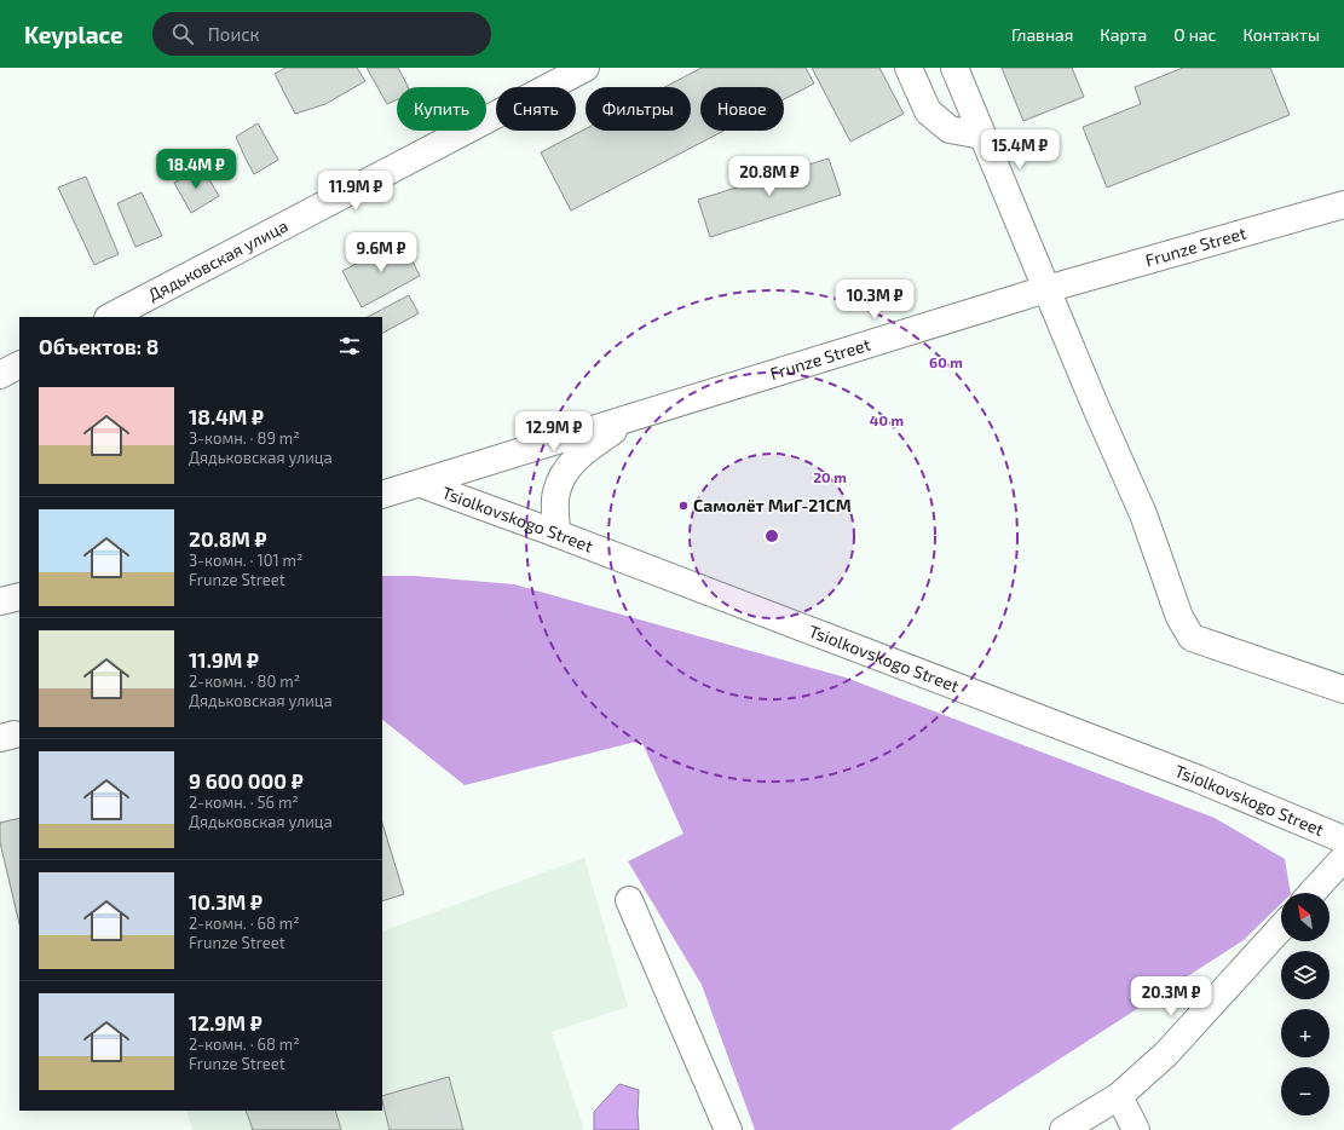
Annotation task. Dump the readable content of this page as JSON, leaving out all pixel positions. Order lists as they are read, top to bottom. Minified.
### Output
{"streets":{"main road":["Frunze Street","Дядьковская улица","Tsiolkovskogo Street"]},"crossings":[["Frunze Street","Tsiolkovskogo Street"]],"places":["Самолёт МиГ-21СМ"],"north":"top left","page":{"header":"Keyplace","search":"Поиск","nav":["Главная","Карта","О нас","Контакты"],"chip":["Купить","Снять","Фильтры","Новое"],"price":["15.4M ₽","18.4M ₽","20.8M ₽","11.9M ₽","9.6M ₽","10.3M ₽","12.9M ₽","20.3M ₽"],"heading":"Объектов: 8","list":[{"name":"18.4M ₽","note":"3-комн. · 89 m² · Дядьковская улица"},{"name":"20.8M ₽","note":"3-комн. · 101 m² · Frunze Street"},{"name":"11.9M ₽","note":"2-комн. · 80 m² · Дядьковская улица"},{"name":"9 600 000 ₽","note":"2-комн. · 56 m² · Дядьковская улица"},{"name":"10.3M ₽","note":"2-комн. · 68 m² · Frunze Street"},{"name":"12.9M ₽","note":"2-комн. · 68 m² · Frunze Street"}],"map_buttons":["+","−"]},"rings":["60 m","40 m","20 m"]}
